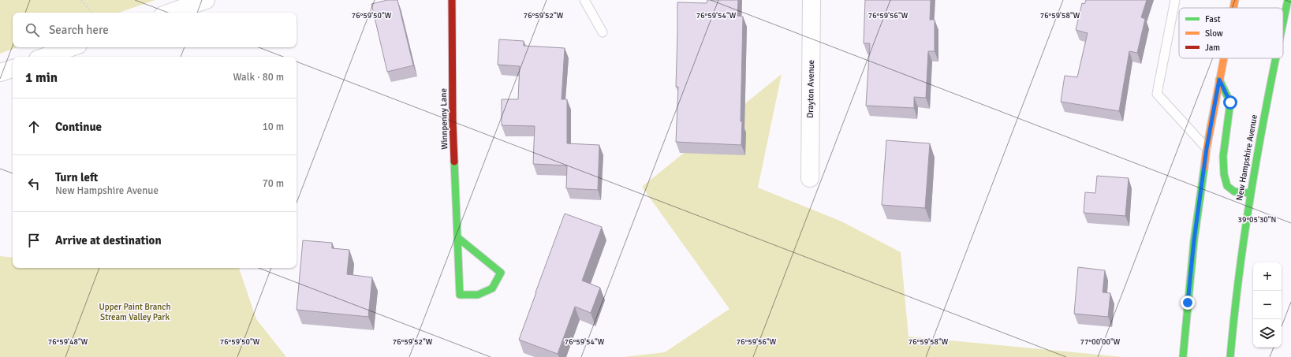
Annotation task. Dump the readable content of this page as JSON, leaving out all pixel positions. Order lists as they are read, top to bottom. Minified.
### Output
{"streets":{"main road":["Winnpenny Lane","New Hampshire Avenue"],"street":["Drayton Avenue"]},"parks":["Upper Paint Branch Stream Valley Park"],"legend":["Fast","Slow","Jam"],"page":{"search":"Search here","heading":["1 min","Walk · 80 m"],"list":[["Continue","10 m"],["Turn left","New Hampshire Avenue","70 m"],"Arrive at destination"],"map_buttons":["+","−"]},"coordinates":["76°59'50\"W","76°59'52\"W","76°59'54\"W","76°59'56\"W","76°59'58\"W","39°05'30\"N","76°59'48\"W","77°00'00\"W"]}
